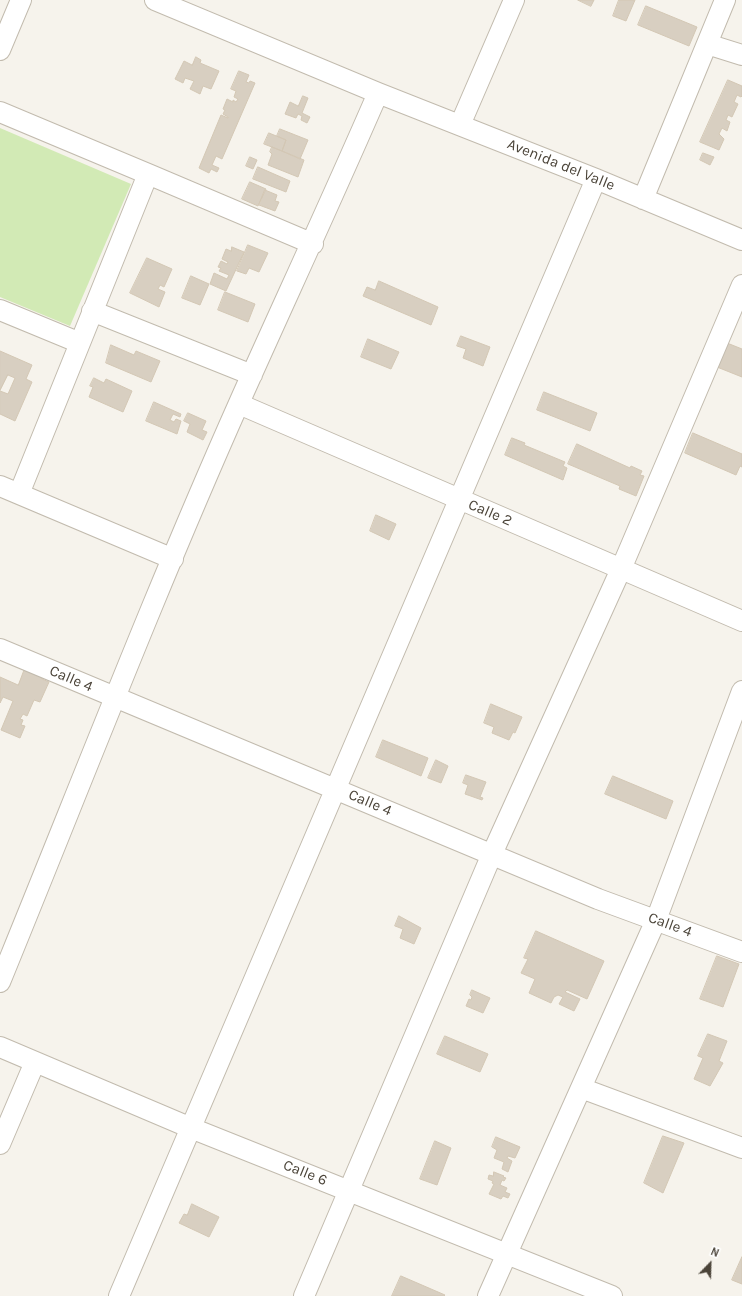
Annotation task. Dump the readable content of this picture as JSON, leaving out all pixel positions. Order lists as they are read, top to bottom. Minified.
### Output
{"streets":{"street":["Avenida del Valle","Calle 2","Calle 4","Calle 6"]},"north":"top right"}
